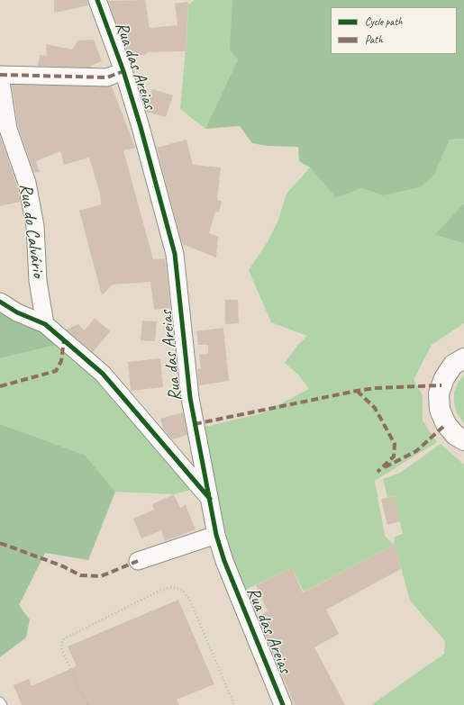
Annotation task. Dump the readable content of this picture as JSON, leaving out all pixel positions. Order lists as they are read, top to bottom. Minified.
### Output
{"streets":{"street":["Rua das Areias","Rua do Calvário"]},"legend":["Cycle path","Path"]}
